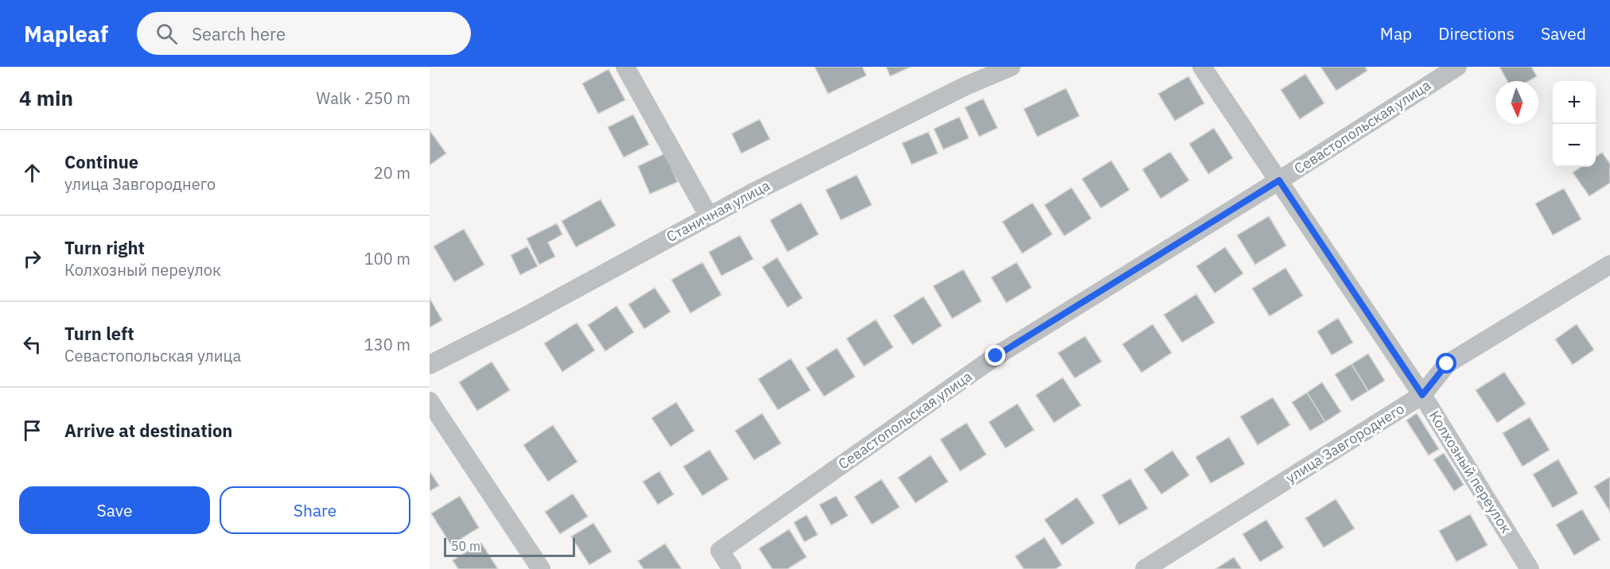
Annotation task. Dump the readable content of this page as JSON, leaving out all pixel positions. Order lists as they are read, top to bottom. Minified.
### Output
{"streets":{"street":["Севастопольская улица","Станичная улица","улица Завгороднего","Колхозный переулок"]},"crossings":[["Севастопольская улица","Колхозный переулок"],["улица Завгороднего","Колхозный переулок"]],"scale_bar":"50 m","north":"bottom","page":{"header":"Mapleaf","search":"Search here","nav":["Map","Directions","Saved"],"heading":["4 min","Walk · 250 m"],"map_buttons":["+","−"],"list":[["Continue","улица Завгороднего","20 m"],["Turn right","Колхозный переулок","100 m"],["Turn left","Севастопольская улица","130 m"],"Arrive at destination"],"buttons":["Save","Share"],"scale":"50 m"}}
